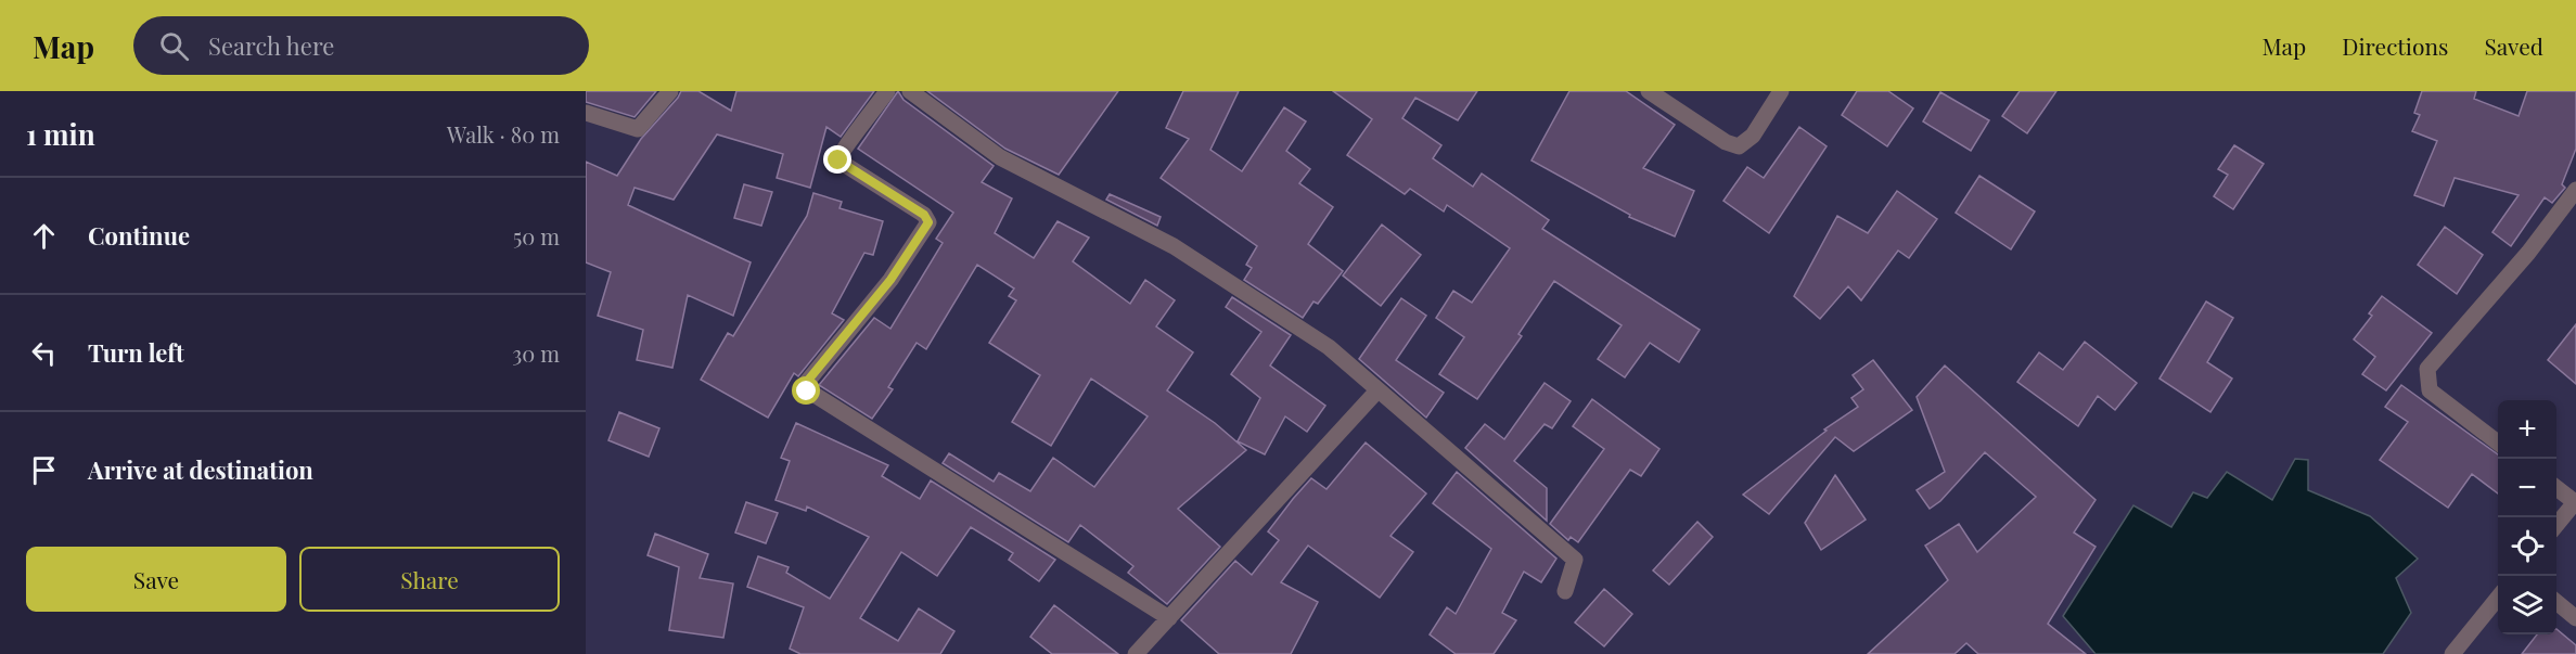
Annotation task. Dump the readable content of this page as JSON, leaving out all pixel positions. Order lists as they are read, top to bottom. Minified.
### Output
{"page":{"header":"Map","search":"Search here","nav":["Map","Directions","Saved"],"heading":["1 min","Walk · 80 m"],"list":[["Continue","50 m"],["Turn left","30 m"],"Arrive at destination"],"map_buttons":["+","−"],"buttons":["Save","Share"]}}
